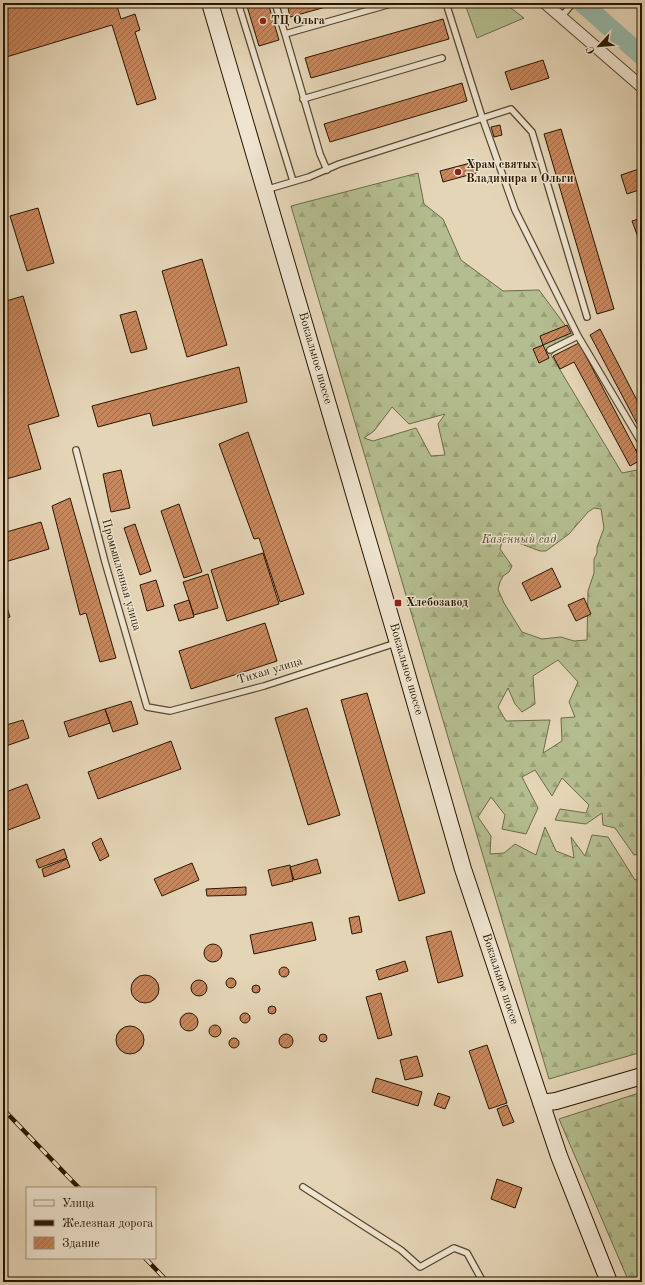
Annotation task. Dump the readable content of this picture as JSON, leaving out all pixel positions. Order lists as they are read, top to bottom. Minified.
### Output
{"streets":{"main road":["Вокзальное шоссе"],"lane":["Промышленная улица","Тихая улица"]},"crossings":[["Вокзальное шоссе","Тихая улица"],["Промышленная улица","Тихая улица"]],"parks":["Казённый сад"],"places":{"other":["ТЦ Ольга","Храм святых Владимира и Ольги"],"transit":["Хлебозавод"]},"legend":["Улица","Железная дорога","Здание"],"north":"bottom left"}
